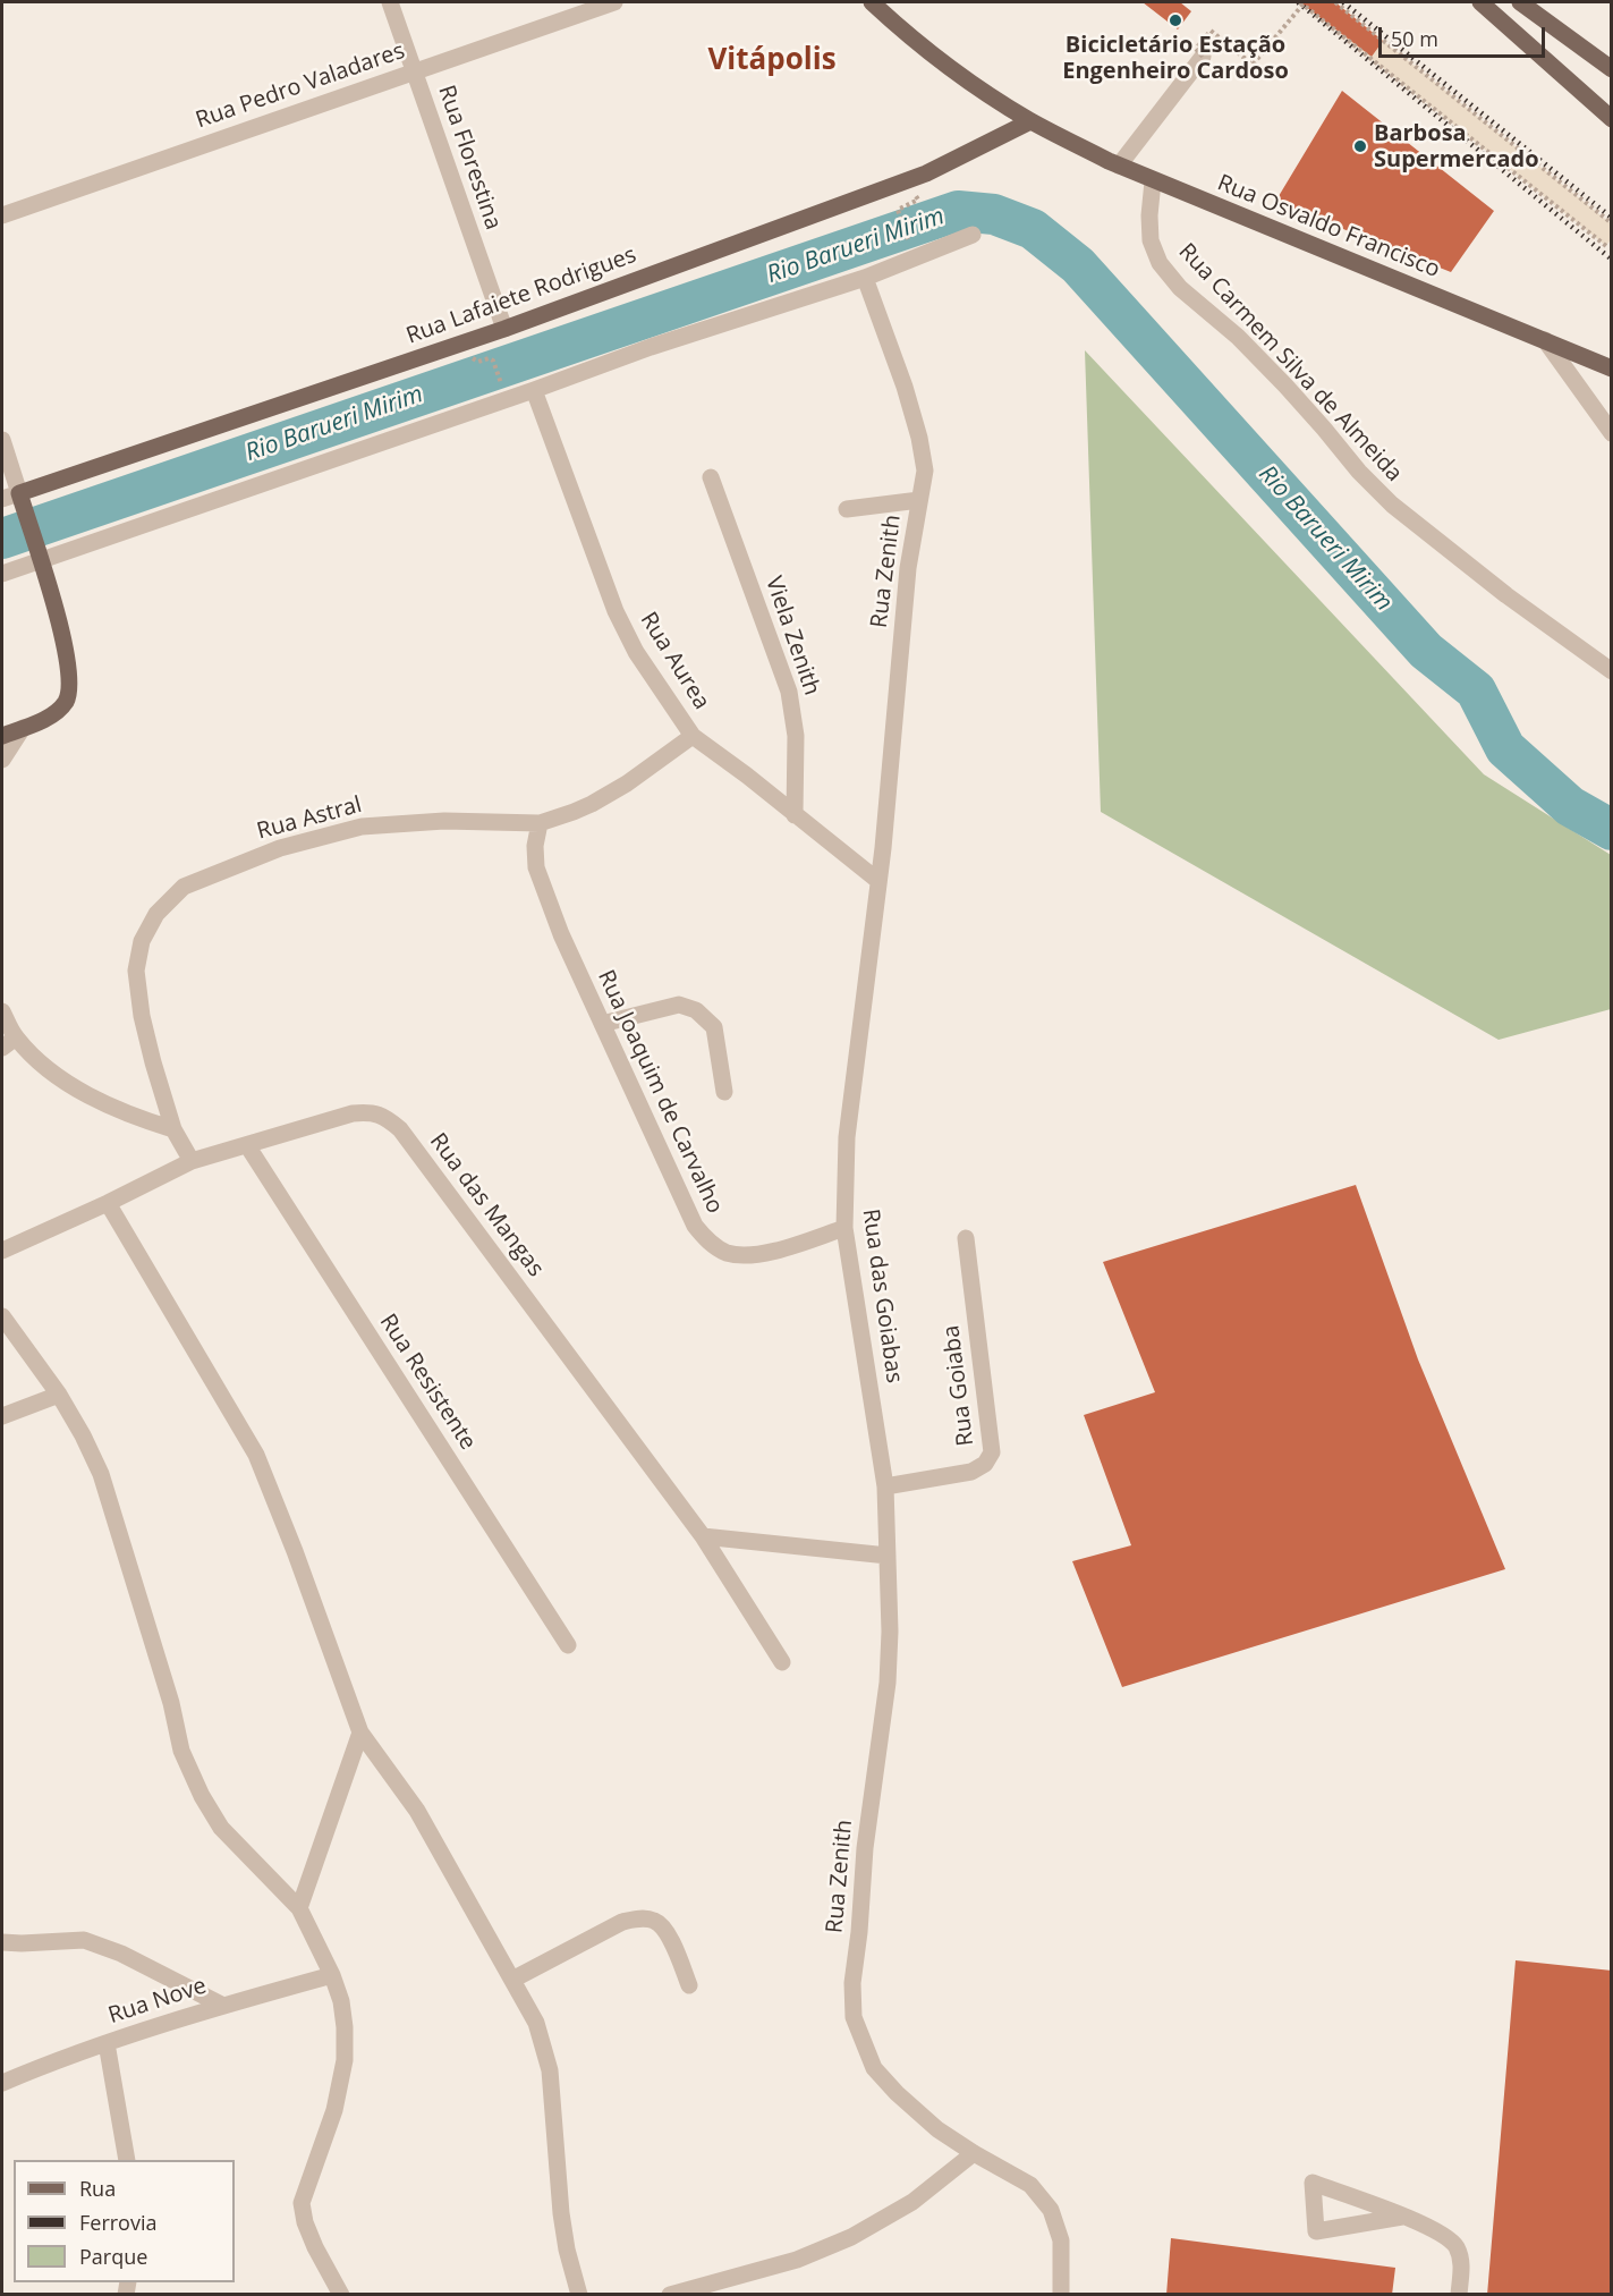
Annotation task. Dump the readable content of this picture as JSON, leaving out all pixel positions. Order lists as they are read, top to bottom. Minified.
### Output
{"streets":{"main road":["Rua Osvaldo Francisco","Rua Lafaiete Rodrigues"],"street":["Rua Pedro Valadares","Rua Florestina","Rua Carmem Silva de Almeida","Rua Zenith","Viela Zenith","Rua Aurea","Rua Astral","Rua Joaquim de Carvalho","Rua das Mangas","Rua das Goiabas","Rua Resistente","Rua Goiaba","Rua Nove"]},"crossings":[["Rua Pedro Valadares","Rua Florestina"],["Rua Florestina","Rua Lafaiete Rodrigues"],["Rua Osvaldo Francisco","Rua Lafaiete Rodrigues"],["Rua Osvaldo Francisco","Rua Carmem Silva de Almeida"],["Rua Zenith","Rua Aurea"],["Rua Zenith","Rua das Goiabas"],["Viela Zenith","Rua Aurea"],["Rua Aurea","Rua Astral"],["Rua Aurea","Rua das Goiabas"],["Rua Astral","Rua Joaquim de Carvalho"],["Rua Astral","Rua das Mangas"],["Rua Joaquim de Carvalho","Rua das Goiabas"],["Rua das Mangas","Rua Resistente"],["Rua das Goiabas","Rua Goiaba"]],"districts":["Vitápolis"],"water":["Rio Barueri Mirim"],"places":["Bicicletário Estação Engenheiro Cardoso","Barbosa Supermercado"],"legend":["Rua","Ferrovia","Parque"],"scale_bar":"50 m"}
